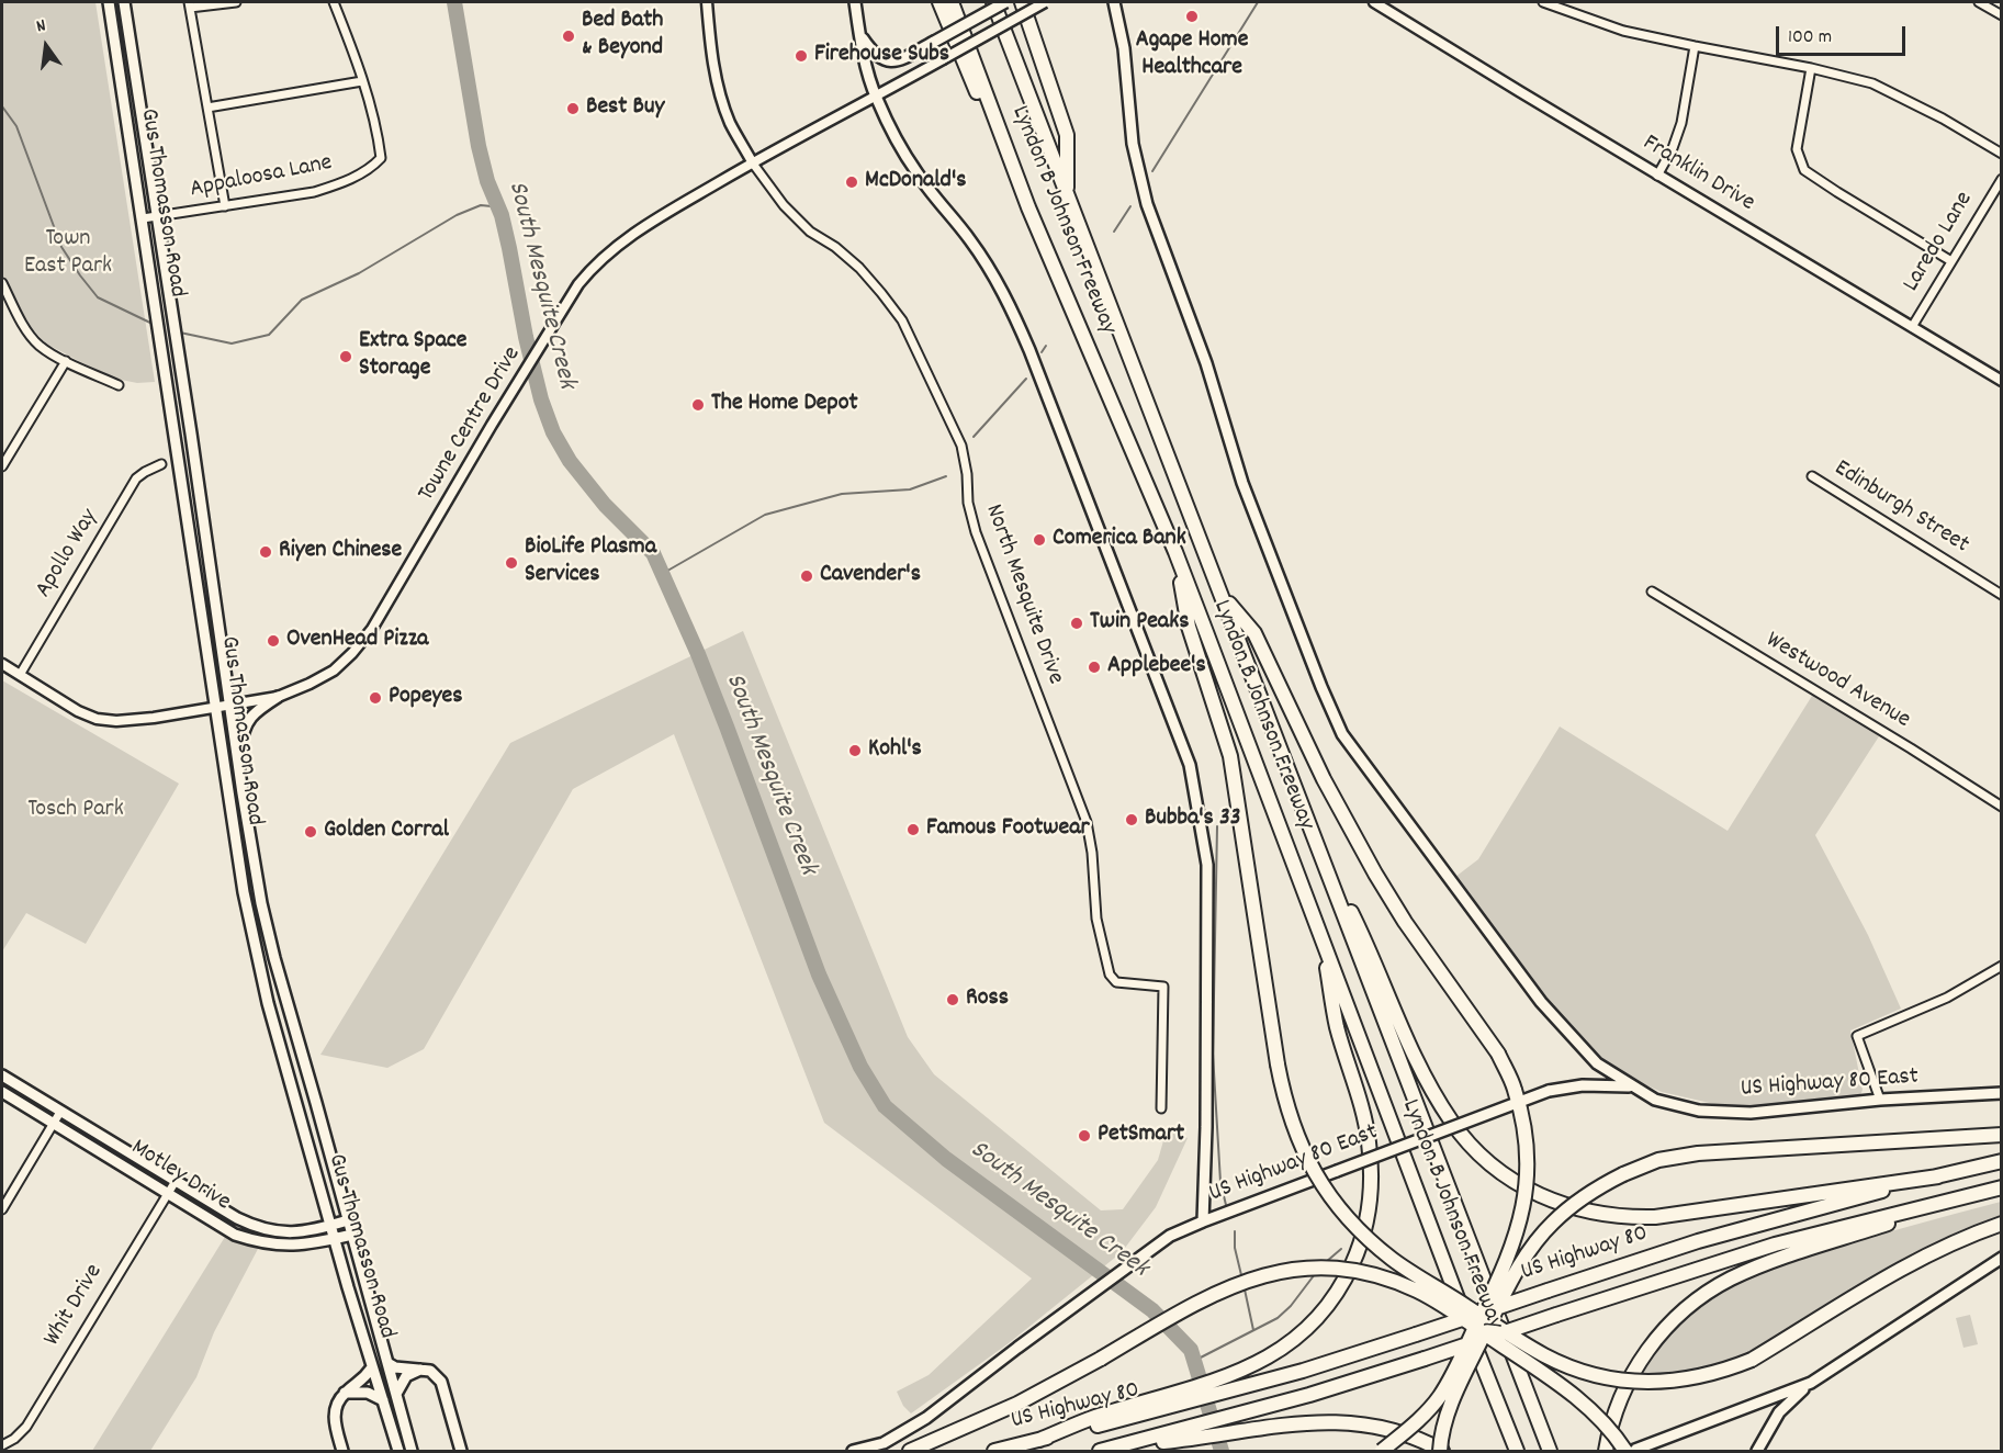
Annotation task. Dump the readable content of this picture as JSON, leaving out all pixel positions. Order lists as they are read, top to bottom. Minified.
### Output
{"streets":{"highway":["Lyndon B Johnson Freeway","US Highway 80"],"main road":["Gus Thomasson Road","US Highway 80 East","Motley Drive"],"street":["Franklin Drive","Appaloosa Lane","Laredo Lane","Towne Centre Drive","Edinburgh Street","Apollo Way","North Mesquite Drive","Westwood Avenue","Whit Drive"]},"crossings":[["Franklin Drive","Laredo Lane"],["Appaloosa Lane","Gus Thomasson Road"],["Gus Thomasson Road","Towne Centre Drive"],["Gus Thomasson Road","Motley Drive"],["Towne Centre Drive","Apollo Way"],["Towne Centre Drive","North Mesquite Drive"],["Motley Drive","Whit Drive"]],"water":["South Mesquite Creek"],"parks":["Town East Park","Tosch Park"],"places":["Agape Home Healthcare","Bed Bath & Beyond","Firehouse Subs","Best Buy","McDonald's","Extra Space Storage","The Home Depot","Comerica Bank","Riyen Chinese","BioLife Plasma Services","Cavender's","Twin Peaks","OvenHead Pizza","Applebee's","Popeyes","Kohl's","Bubba's 33","Famous Footwear","Golden Corral","Ross","PetSmart"],"scale_bar":"100 m","north":"top"}
